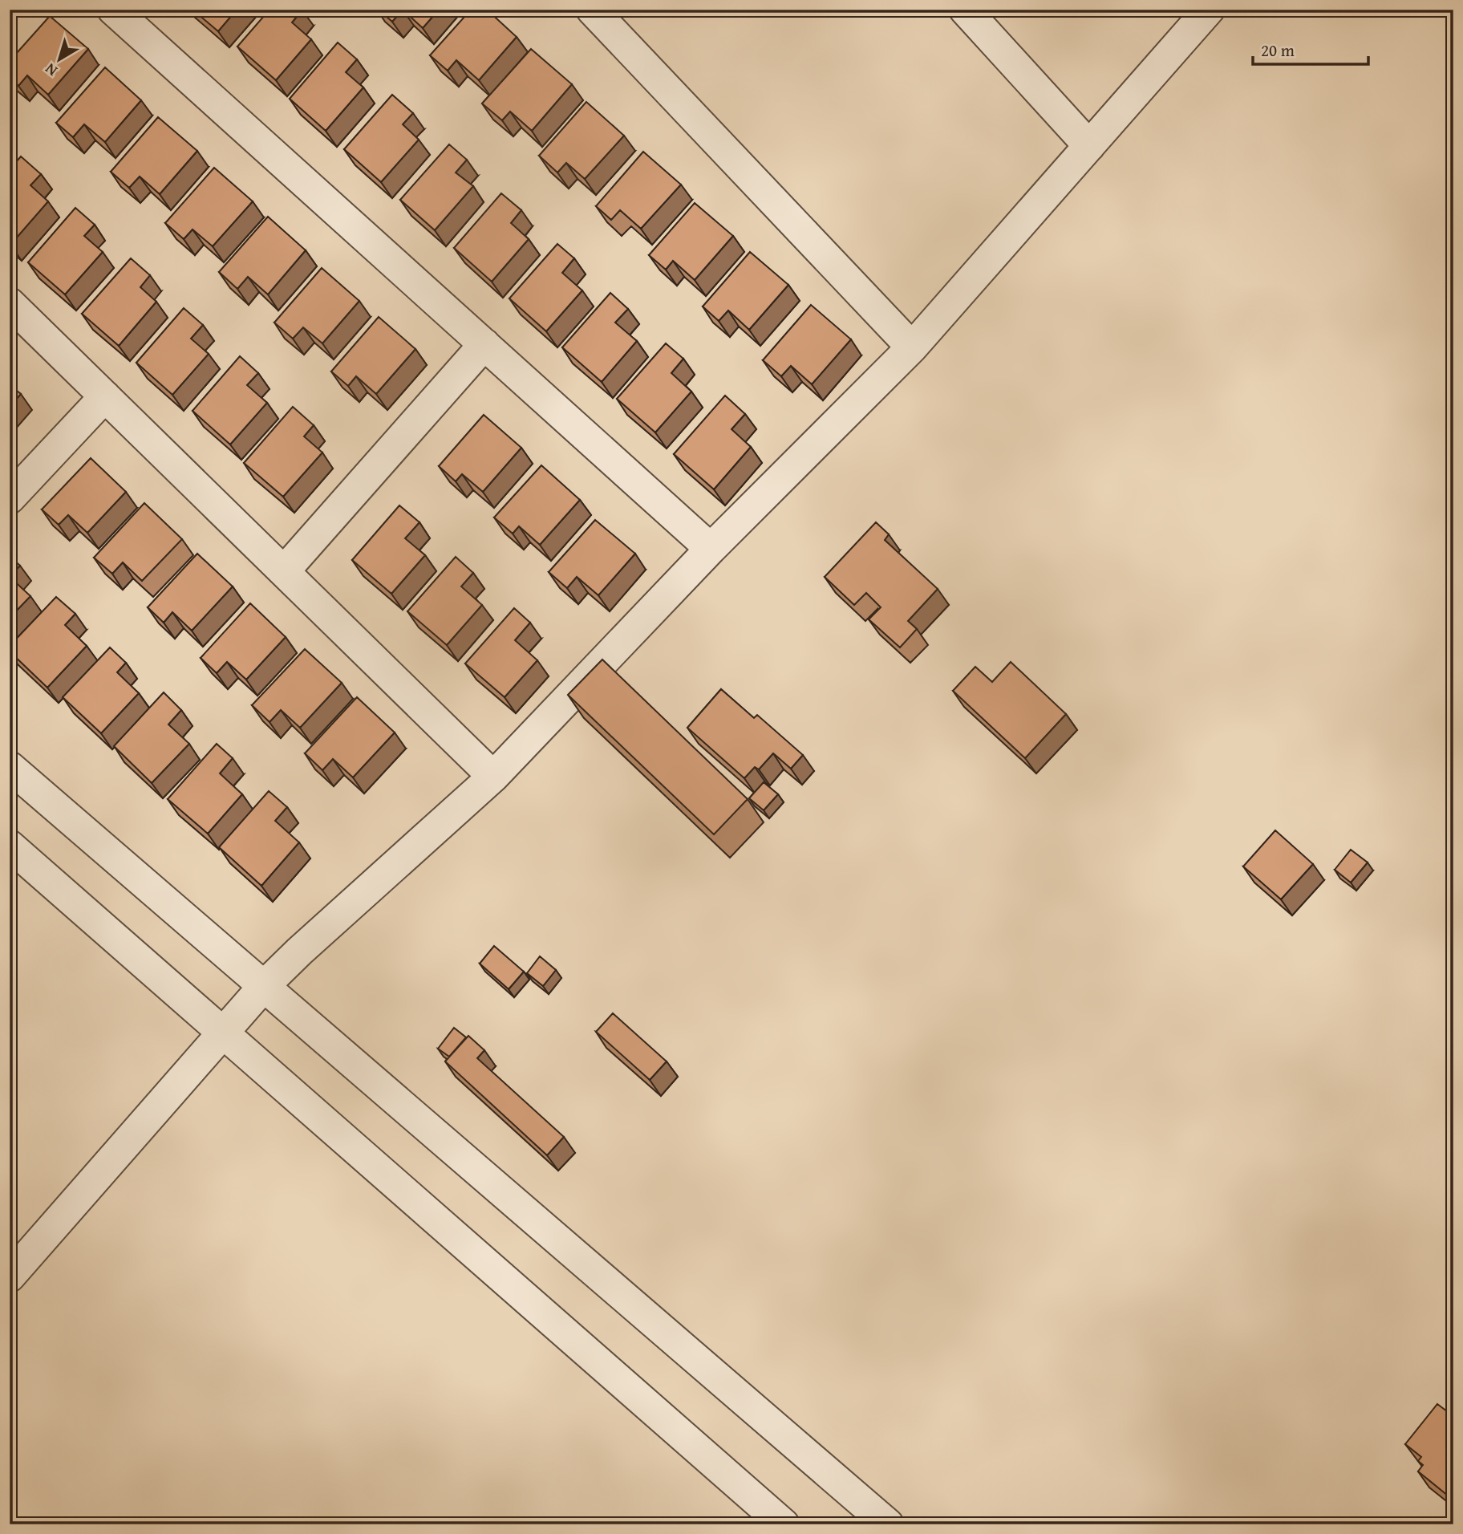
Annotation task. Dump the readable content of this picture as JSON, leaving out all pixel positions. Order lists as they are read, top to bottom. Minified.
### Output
{"scale_bar":"20 m","north":"bottom left"}
